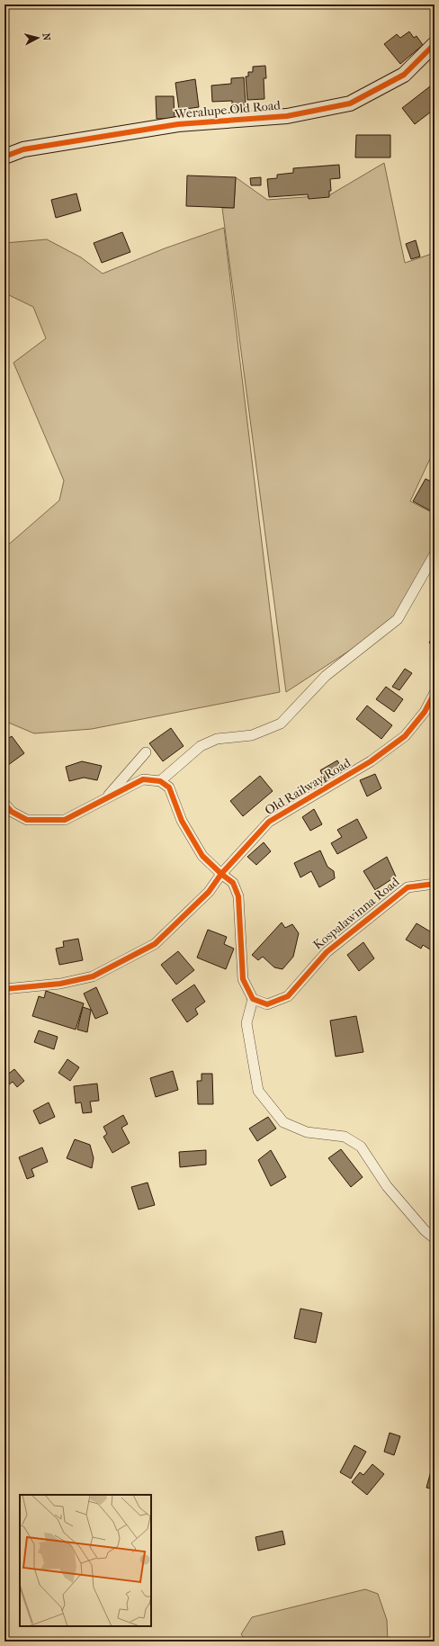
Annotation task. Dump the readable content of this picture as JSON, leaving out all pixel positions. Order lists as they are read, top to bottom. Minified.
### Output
{"streets":{"street":["Weralupe Old Road","Old Railway Road","Kospalawinna Road"]},"north":"right"}
